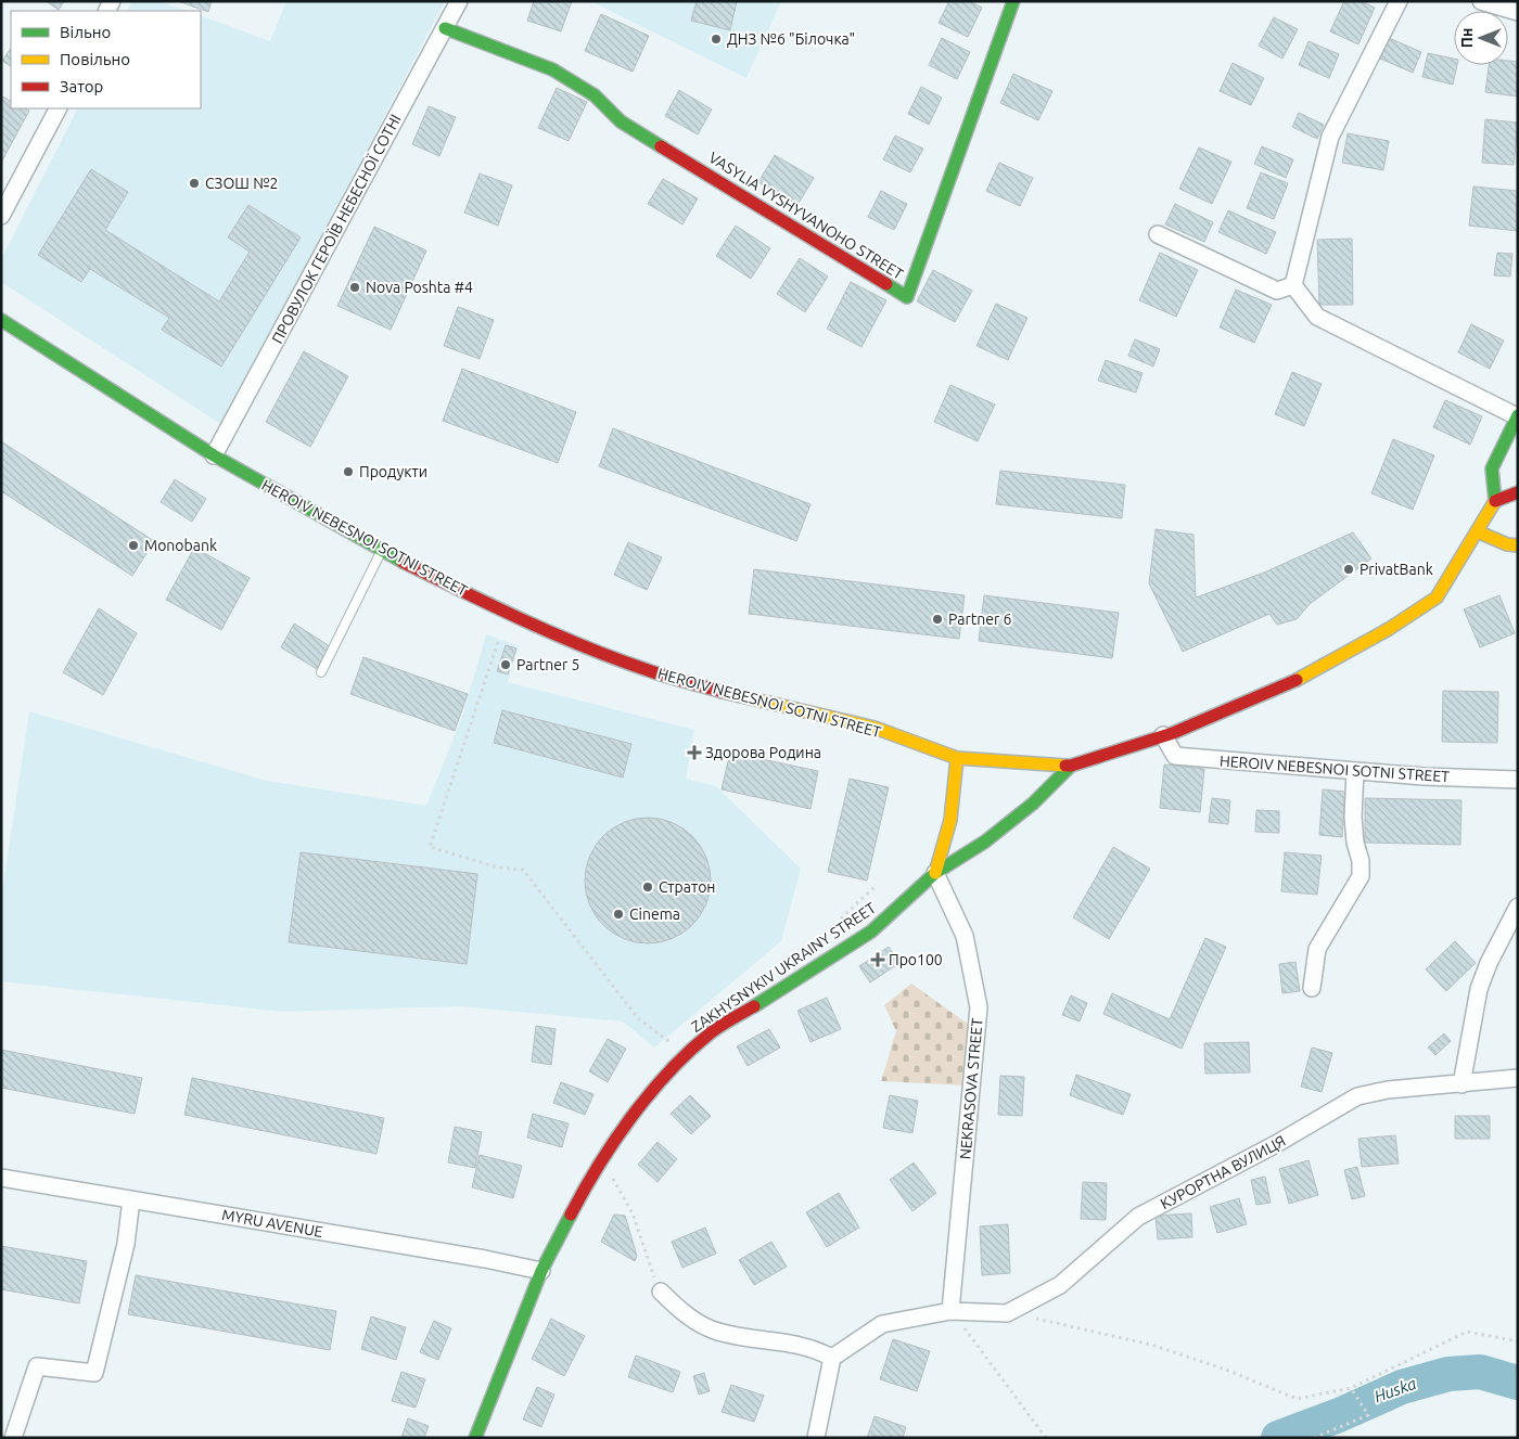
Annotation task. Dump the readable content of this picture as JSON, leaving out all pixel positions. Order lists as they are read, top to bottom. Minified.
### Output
{"streets":{"street":["VASYLIA VYSHYVANOHO STREET","ПРОВУЛОК ГЕРОЇВ НЕБЕСНОЇ СОТНІ","HEROIV NEBESNOI SOTNI STREET","ZAKHYSNYKIV UKRAINY STREET","NEKRASOVA STREET","КУРОРТНА ВУЛИЦЯ","MYRU AVENUE"]},"crossings":[["VASYLIA VYSHYVANOHO STREET","ПРОВУЛОК ГЕРОЇВ НЕБЕСНОЇ СОТНІ"],["ПРОВУЛОК ГЕРОЇВ НЕБЕСНОЇ СОТНІ","HEROIV NEBESNOI SOTNI STREET"],["HEROIV NEBESNOI SOTNI STREET","ZAKHYSNYKIV UKRAINY STREET"],["ZAKHYSNYKIV UKRAINY STREET","NEKRASOVA STREET"],["ZAKHYSNYKIV UKRAINY STREET","MYRU AVENUE"],["NEKRASOVA STREET","КУРОРТНА ВУЛИЦЯ"]],"water":["Huska"],"places":{"other":["ДНЗ №6 \"Білочка\"","СЗОШ №2","Nova Poshta #4","Продукти","Monobank","PrivatBank","Partner 6","Partner 5","Стратон","Cinema"],"health":["Здорова Родина","Про100"]},"legend":["Вільно","Повільно","Затор"],"north":"left"}
